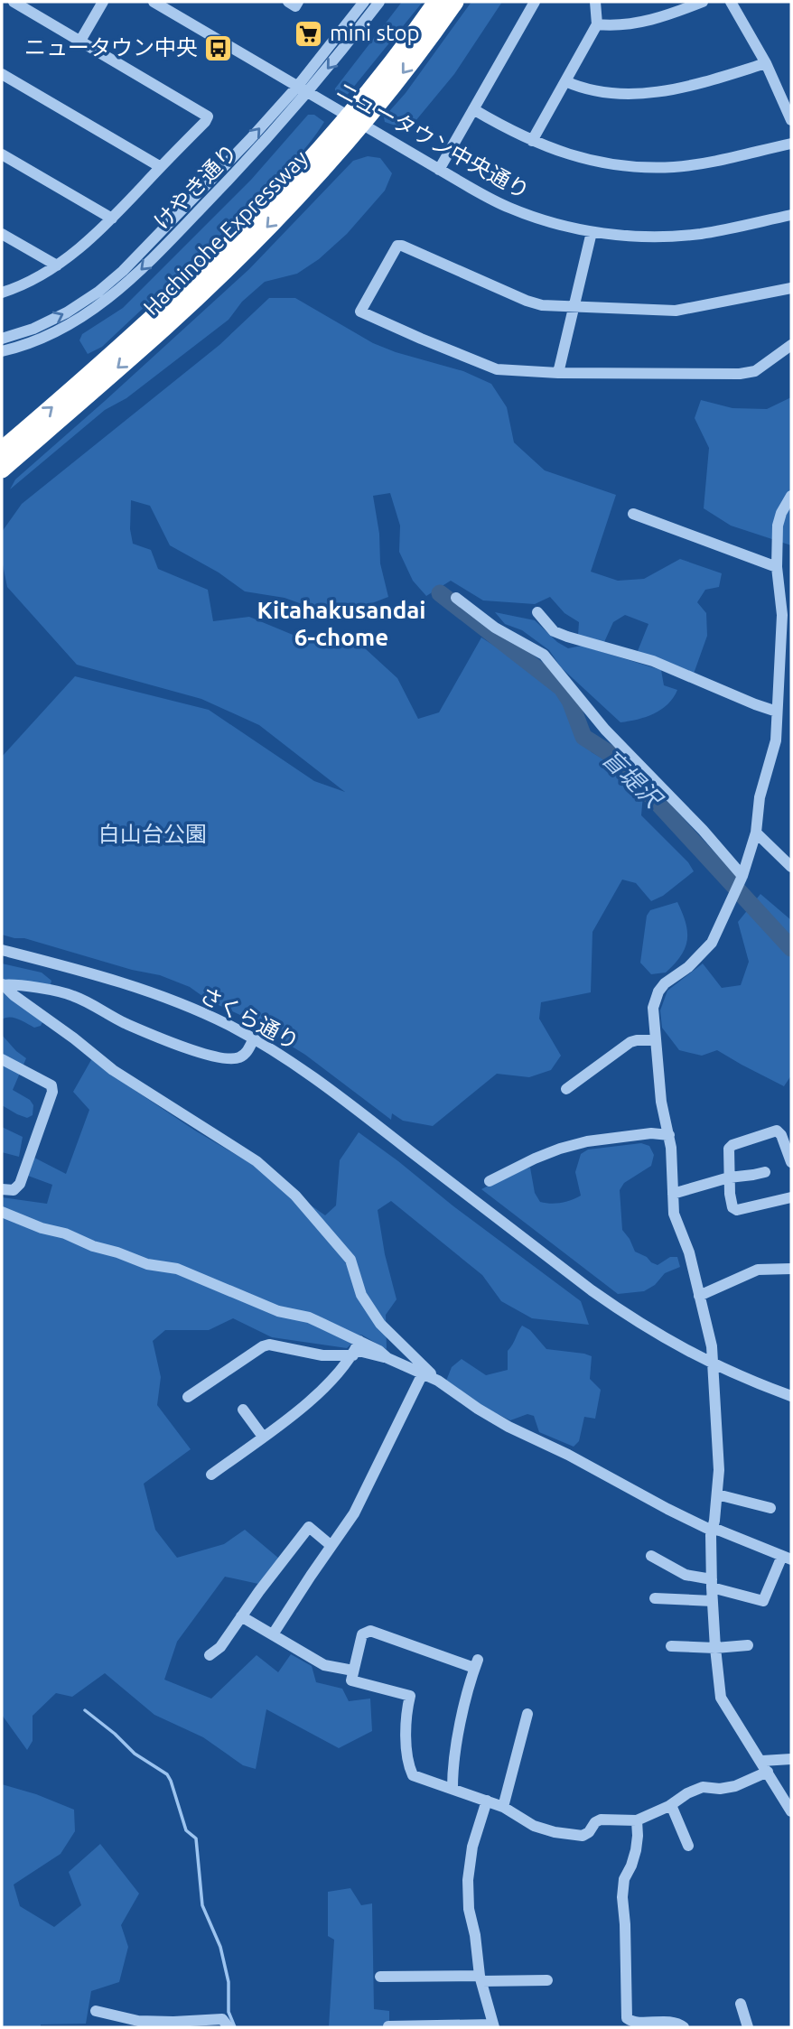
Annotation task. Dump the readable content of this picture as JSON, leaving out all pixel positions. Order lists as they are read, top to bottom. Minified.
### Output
{"streets":{"highway":["Hachinohe Expressway"],"street":["ニュータウン中央通り","けやき通り","さくら通り"]},"crossings":[["ニュータウン中央通り","けやき通り"]],"districts":["Kitahakusandai 6-chome"],"water":["盲堤沢"],"parks":["白山台公園"],"places":{"supermarket":["mini stop"],"bus stop":["ニュータウン中央"]}}
